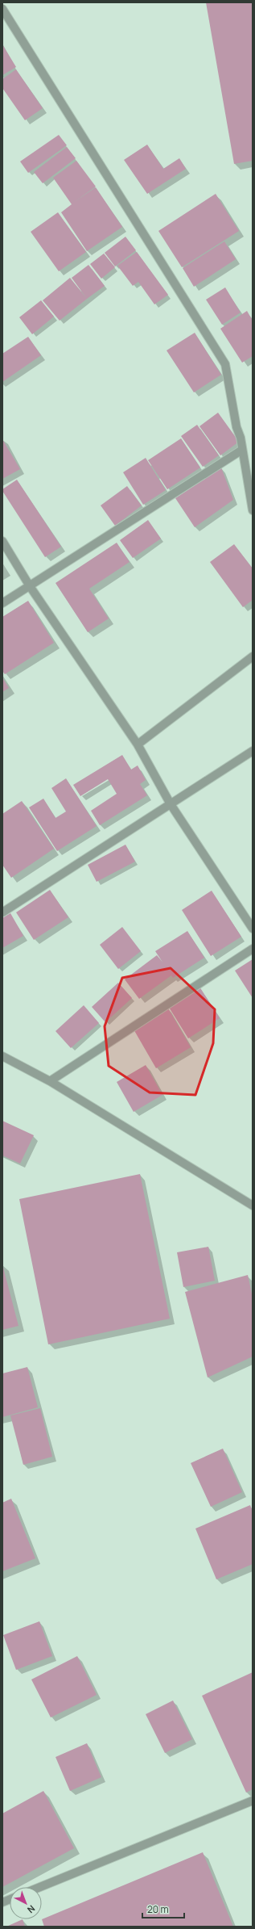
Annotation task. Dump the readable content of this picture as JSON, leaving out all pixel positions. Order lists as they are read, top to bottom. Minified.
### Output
{"scale_bar":"20 m","north":"bottom right"}
